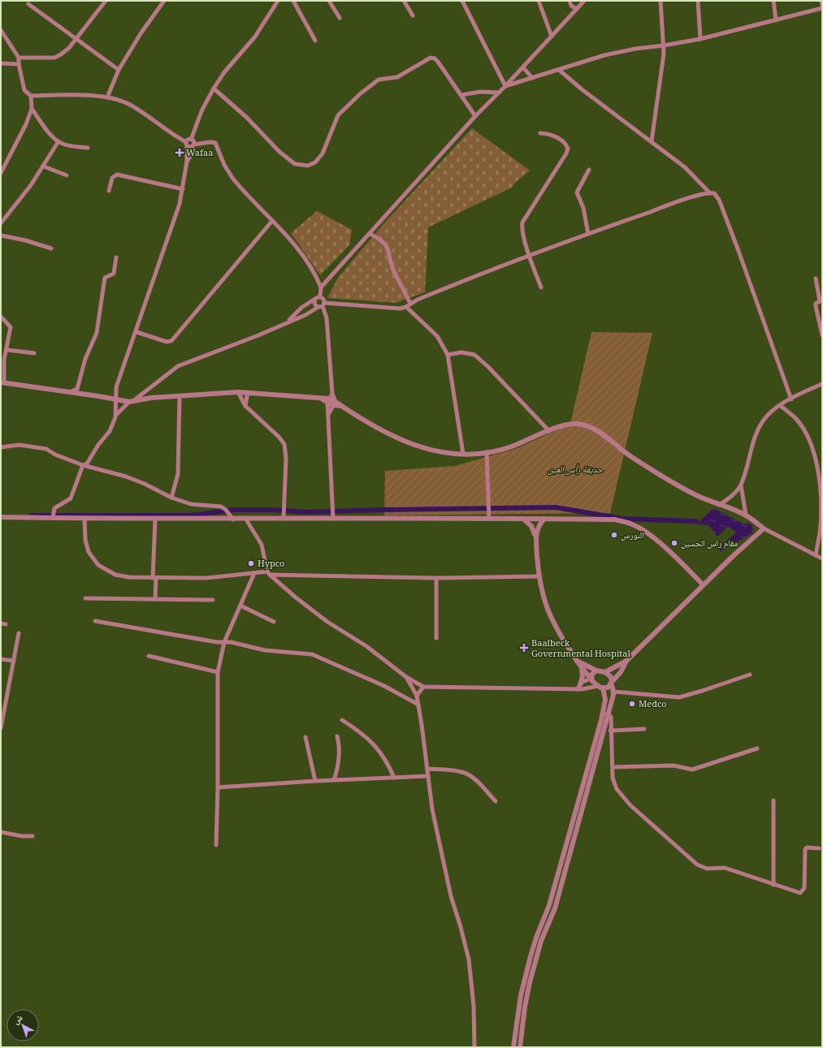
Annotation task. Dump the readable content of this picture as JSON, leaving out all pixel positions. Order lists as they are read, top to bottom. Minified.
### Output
{"parks":["حديقة رأس العين"],"places":{"health":["Wafaa","Baalbeck Governmental Hospital"],"other":["النورس","مقام راس الحسين","Hypco","Medco"]},"north":"top left"}
